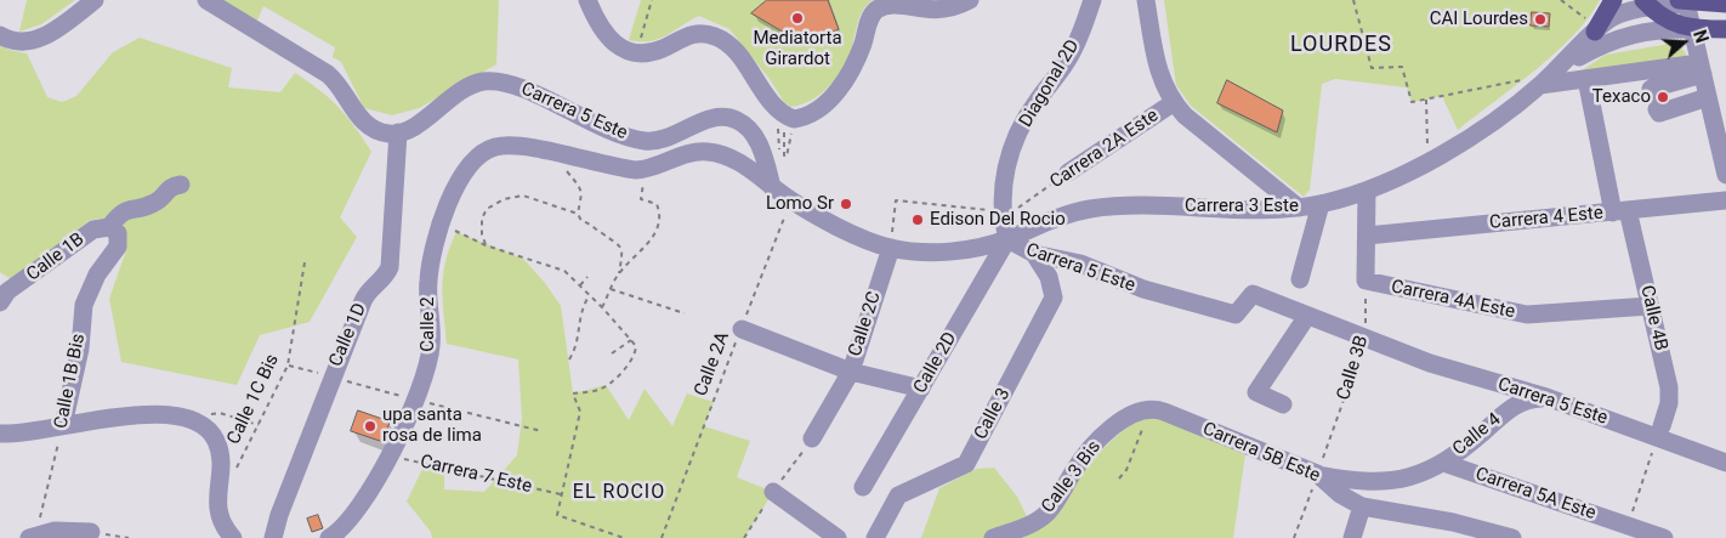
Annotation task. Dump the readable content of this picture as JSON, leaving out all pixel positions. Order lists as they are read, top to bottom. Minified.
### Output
{"streets":{"street":["Diagonal 2D","Carrera 5 Este","Carrera 2A Este","Carrera 3 Este","Carrera 4 Este","Calle 1B","Carrera 4A Este","Calle 4B","Calle 2","Calle 2C","Calle 1D","Calle 2D","Calle 1B Bis","Calle 3","Calle 4","Carrera 5B Este","Calle 3 Bis","Carrera 5A Este"],"path":["Calle 2A","Calle 3B","Calle 1C Bis","Carrera 7 Este"]},"crossings":[["Diagonal 2D","Carrera 5 Este"],["Diagonal 2D","Carrera 2A Este"],["Diagonal 2D","Carrera 3 Este"],["Diagonal 2D","Calle 2D"],["Carrera 5 Este","Carrera 2A Este"],["Carrera 5 Este","Carrera 3 Este"],["Carrera 5 Este","Calle 4B"],["Carrera 5 Este","Calle 2C"],["Carrera 5 Este","Calle 1D"],["Carrera 5 Este","Calle 2D"],["Carrera 5 Este","Calle 2A"],["Carrera 5 Este","Calle 3B"],["Carrera 5 Este","Calle 3"],["Carrera 5 Este","Calle 4"],["Carrera 2A Este","Calle 2C"],["Carrera 3 Este","Calle 2D"],["Carrera 4 Este","Calle 4B"],["Calle 1B","Calle 1B Bis"],["Carrera 4A Este","Calle 4B"],["Carrera 4A Este","Calle 3B"],["Calle 2","Carrera 7 Este"],["Calle 3B","Calle 4"],["Calle 3B","Carrera 5B Este"],["Calle 4","Carrera 5B Este"],["Calle 4","Carrera 5A Este"],["Carrera 5B Este","Calle 3 Bis"]],"districts":["LOURDES","EL ROCIO"],"places":["Mediatorta Girardot","CAI Lourdes","Texaco","Lomo Sr","Edison Del Rocio","upa santa rosa de lima"],"north":"right"}
